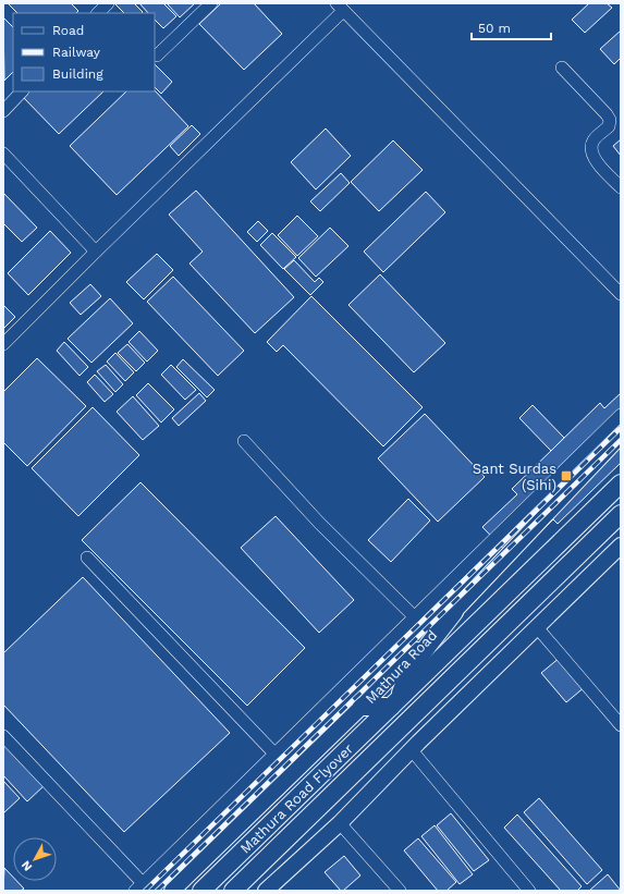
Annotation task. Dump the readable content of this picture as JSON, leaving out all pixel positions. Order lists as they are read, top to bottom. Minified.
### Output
{"streets":{"highway":["Mathura Road","Mathura Road Flyover"]},"crossings":[["Mathura Road","Mathura Road Flyover"]],"places":{"transit":["Sant Surdas (Sihi)"]},"legend":["Road","Railway","Building"],"scale_bar":"50 m","north":"bottom left"}
